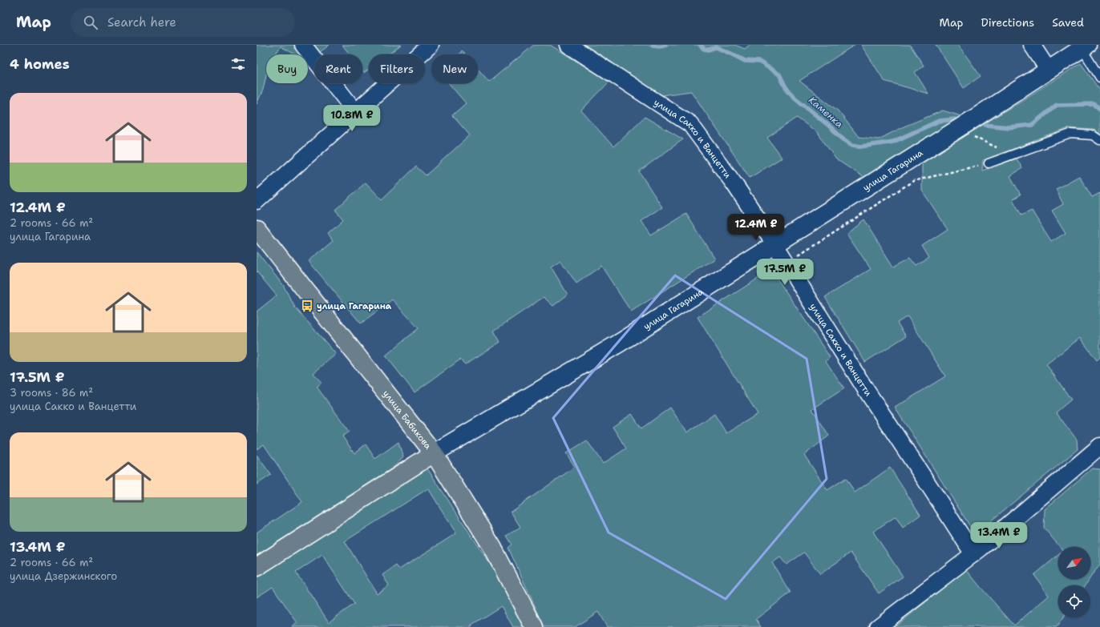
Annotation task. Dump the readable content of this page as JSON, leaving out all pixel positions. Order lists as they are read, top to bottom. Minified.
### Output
{"streets":{"main road":["улица Гагарина","улица Бабикова"],"street":["улица Сакко и Ванцетти"]},"crossings":[["улица Сакко и Ванцетти","улица Гагарина"],["улица Гагарина","улица Бабикова"]],"water":["Каменка"],"places":{"bus stop":["улица Гагарина"]},"north":"top right","page":{"header":"Map","search":"Search here","nav":["Map","Directions","Saved"],"heading":"4 homes","chip":["Buy","Rent","Filters","New"],"list":[{"name":"12.4M ₽","note":"2 rooms · 66 m² · улица Гагарина"},{"name":"17.5M ₽","note":"3 rooms · 86 m² · улица Сакко и Ванцетти"},{"name":"13.4M ₽","note":"2 rooms · 66 m² · улица Дзержинского"}],"price":["10.8M ₽","12.4M ₽","17.5M ₽","13.4M ₽"]}}
